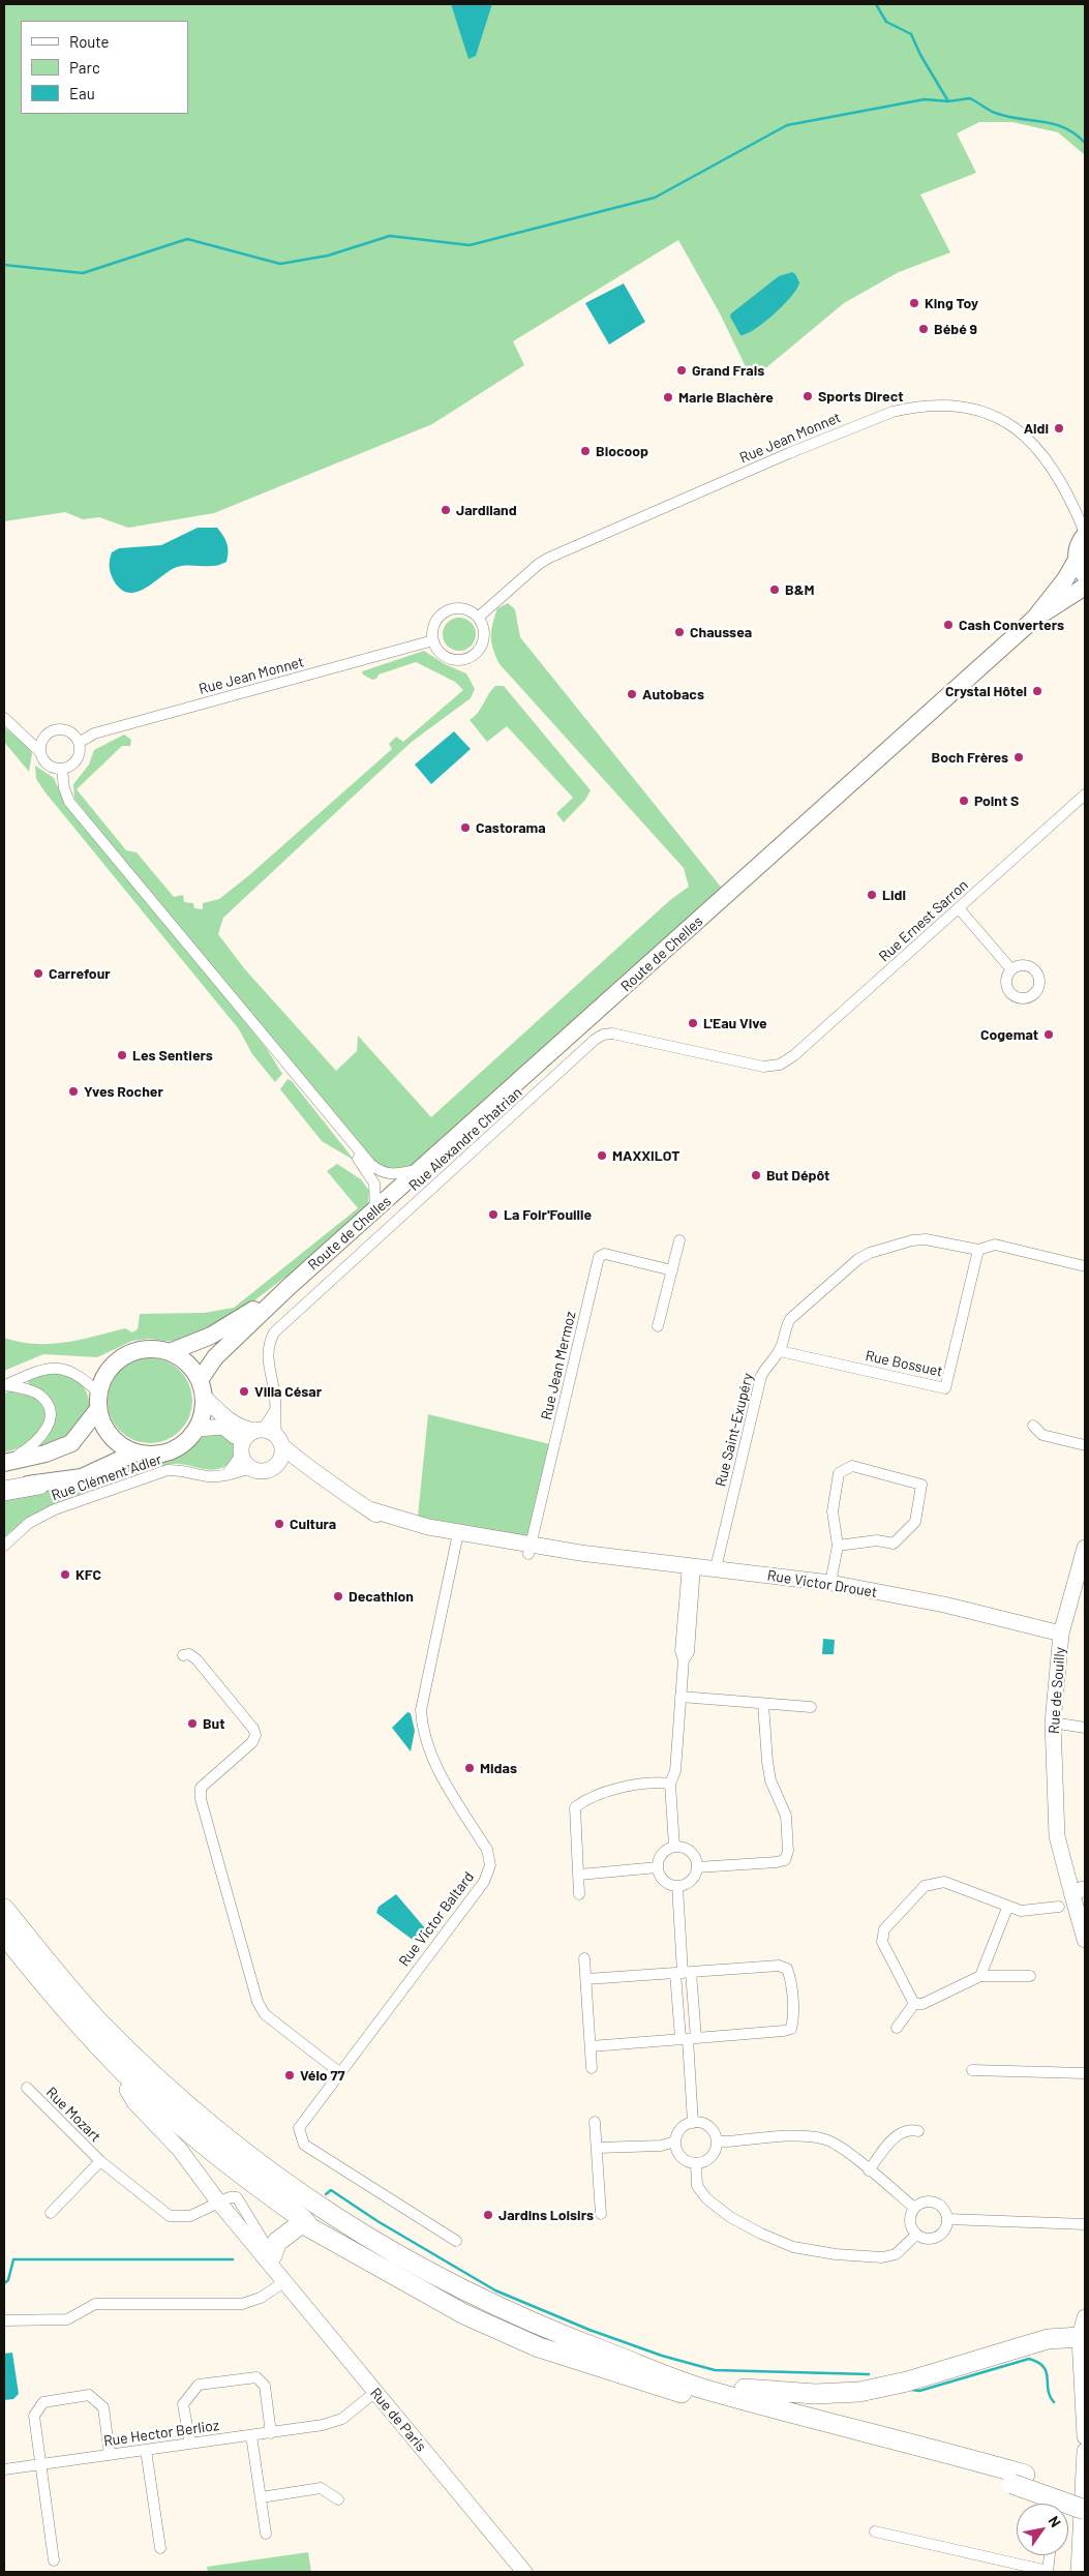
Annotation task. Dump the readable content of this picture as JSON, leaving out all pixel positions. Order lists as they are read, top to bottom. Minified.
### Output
{"streets":{"main road":["Route de Chelles"],"street":["Rue Jean Monnet","Rue Ernest Sarron","Rue Alexandre Chatrian","Rue Bossuet","Rue Jean Mermoz","Rue Saint-Exupéry","Rue Clément Adler","Rue Victor Drouet","Rue de Souilly","Rue Victor Baltard","Rue Mozart","Rue de Paris","Rue Hector Berlioz"]},"crossings":[["Rue Ernest Sarron","Rue Alexandre Chatrian"],["Rue Alexandre Chatrian","Rue Clément Adler"],["Rue Alexandre Chatrian","Rue Victor Drouet"],["Rue Bossuet","Rue Saint-Exupéry"],["Rue Jean Mermoz","Rue Victor Drouet"],["Rue Saint-Exupéry","Rue Victor Drouet"],["Rue Clément Adler","Rue Victor Drouet"],["Rue Victor Drouet","Rue de Souilly"],["Rue Victor Drouet","Rue Victor Baltard"],["Rue Mozart","Rue de Paris"],["Rue de Paris","Rue Hector Berlioz"]],"places":["King Toy","Bébé 9","Grand Frais","Sports Direct","Marie Blachère","Aldi","Biocoop","Jardiland","B&M","Cash Converters","Chaussea","Crystal Hôtel","Autobacs","Boch Frères","Point S","Castorama","Lidl","Carrefour","L'Eau Vive","Cogemat","Les Sentiers","Yves Rocher","MAXXILOT","But Dépôt","La Foir'Fouille","Villa César","Cultura","KFC","Decathlon","But","Midas","Vélo 77","Jardins Loisirs"],"legend":["Route","Parc","Eau"],"north":"top right"}
